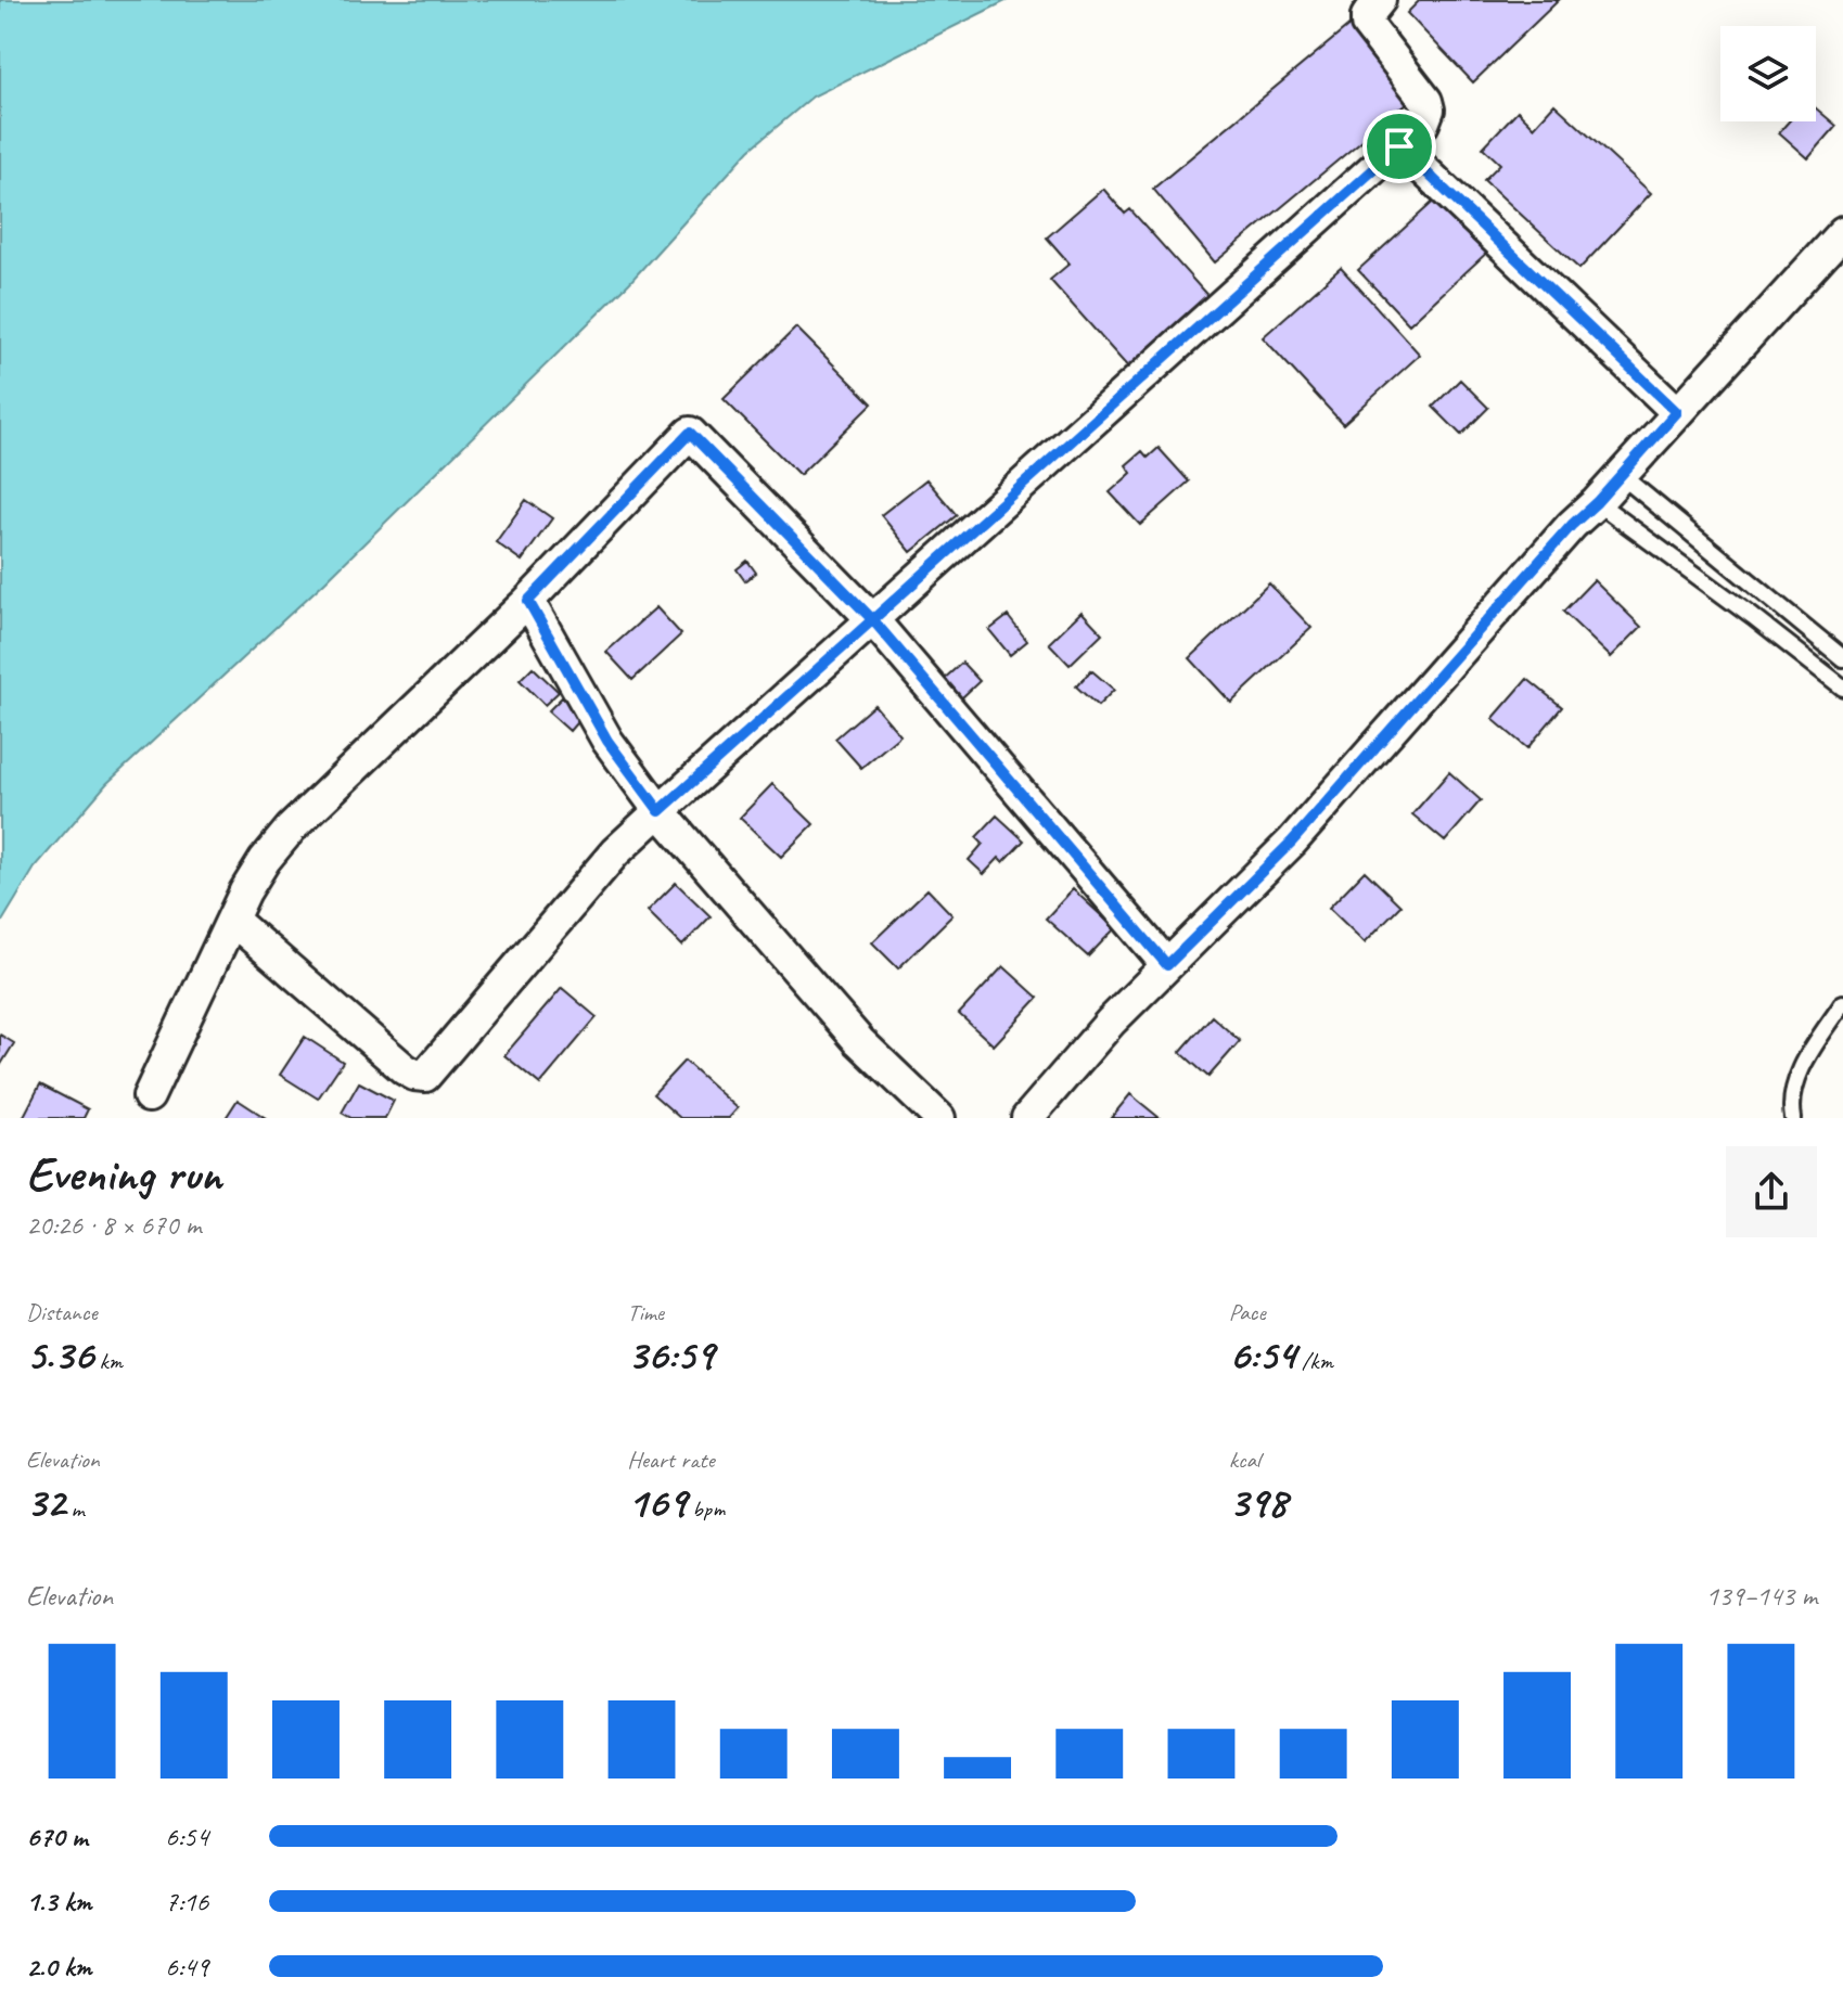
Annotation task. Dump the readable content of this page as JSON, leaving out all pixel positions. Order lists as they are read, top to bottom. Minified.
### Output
{"page":{"heading":["Evening run","20:26 · 8 × 670 m"],"stats":[["Distance","5.36 km"],["Time","36:59"],["Pace","6:54 /km"],["Elevation","32 m"],["Heart rate","169 bpm"],["kcal","398"]],"chart":["Elevation","139–143 m"],"list":[{"name":"670 m","note":"6:54"},{"name":"1.3 km","note":"7:16"},{"name":"2.0 km","note":"6:49"}]}}
